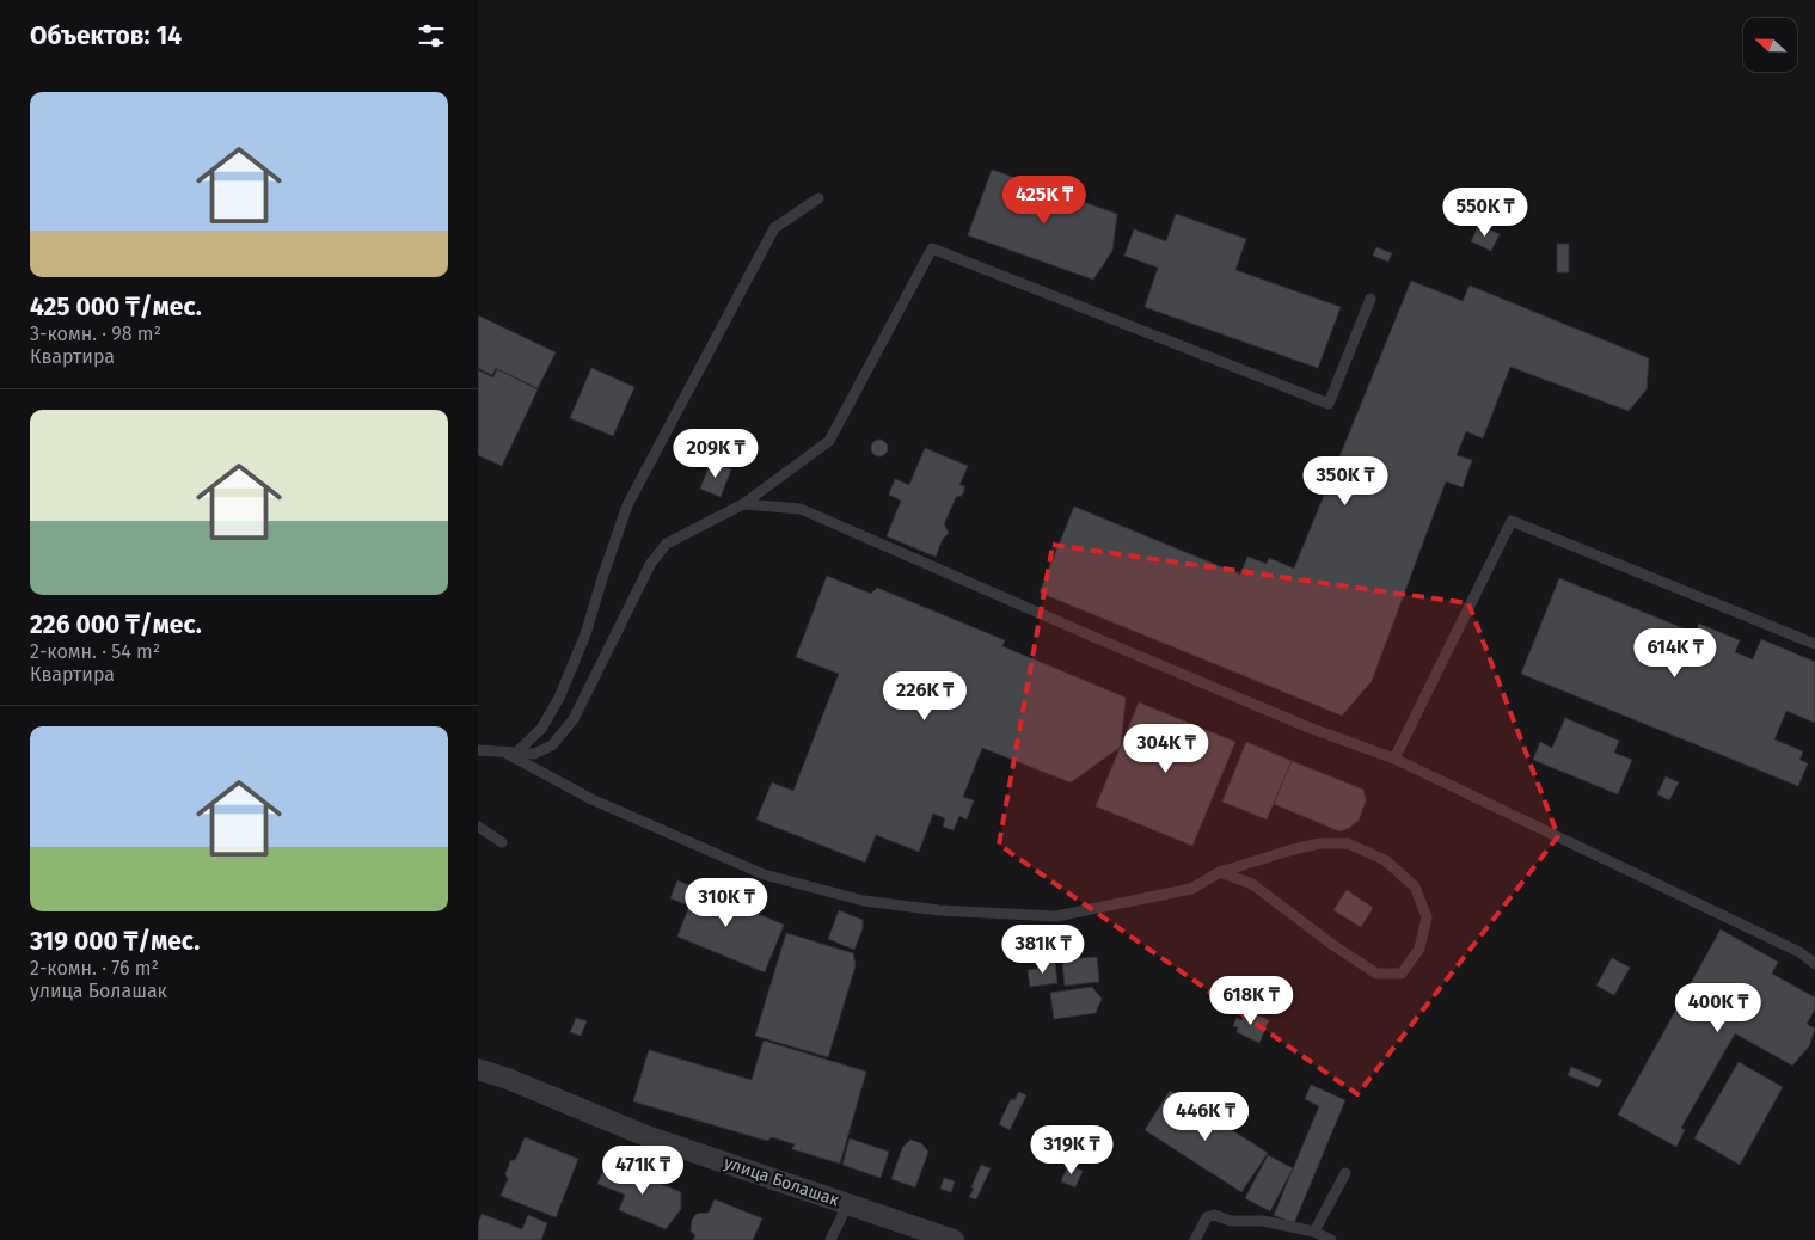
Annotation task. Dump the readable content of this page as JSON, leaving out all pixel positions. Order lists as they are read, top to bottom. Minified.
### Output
{"streets":{"street":["улица Болашак"]},"north":"left","page":{"heading":"Объектов: 14","list":[{"name":"425 000 ₸/мес.","note":"3-комн. · 98 m² · Квартира"},{"name":"226 000 ₸/мес.","note":"2-комн. · 54 m² · Квартира"},{"name":"319 000 ₸/мес.","note":"2-комн. · 76 m² · улица Болашак"}],"price":["425K ₸","550K ₸","209K ₸","350K ₸","614K ₸","226K ₸","304K ₸","310K ₸","381K ₸","618K ₸","400K ₸","446K ₸","319K ₸","471K ₸"]}}
